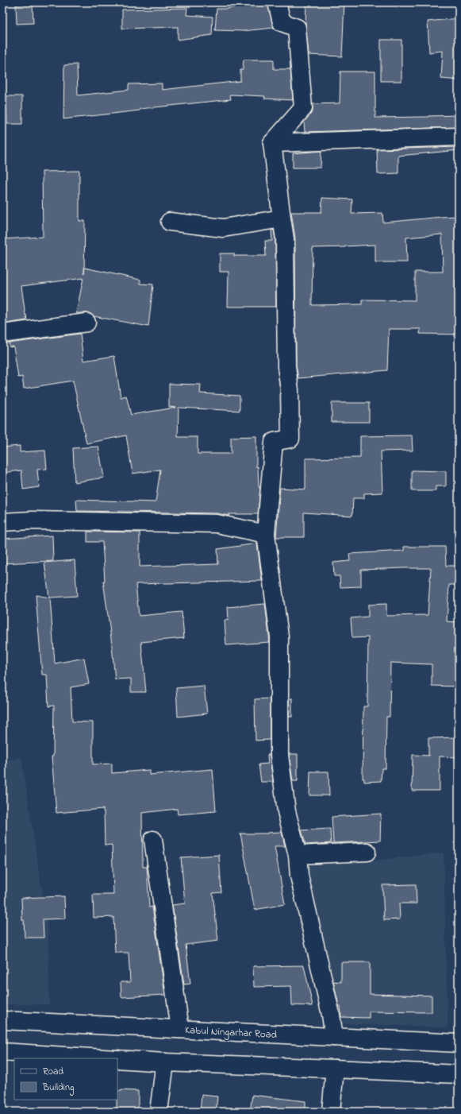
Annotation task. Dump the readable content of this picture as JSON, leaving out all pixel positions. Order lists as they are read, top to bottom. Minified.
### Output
{"streets":{"main road":["Kabul Ningarhar Road"]},"legend":["Road","Building"]}
